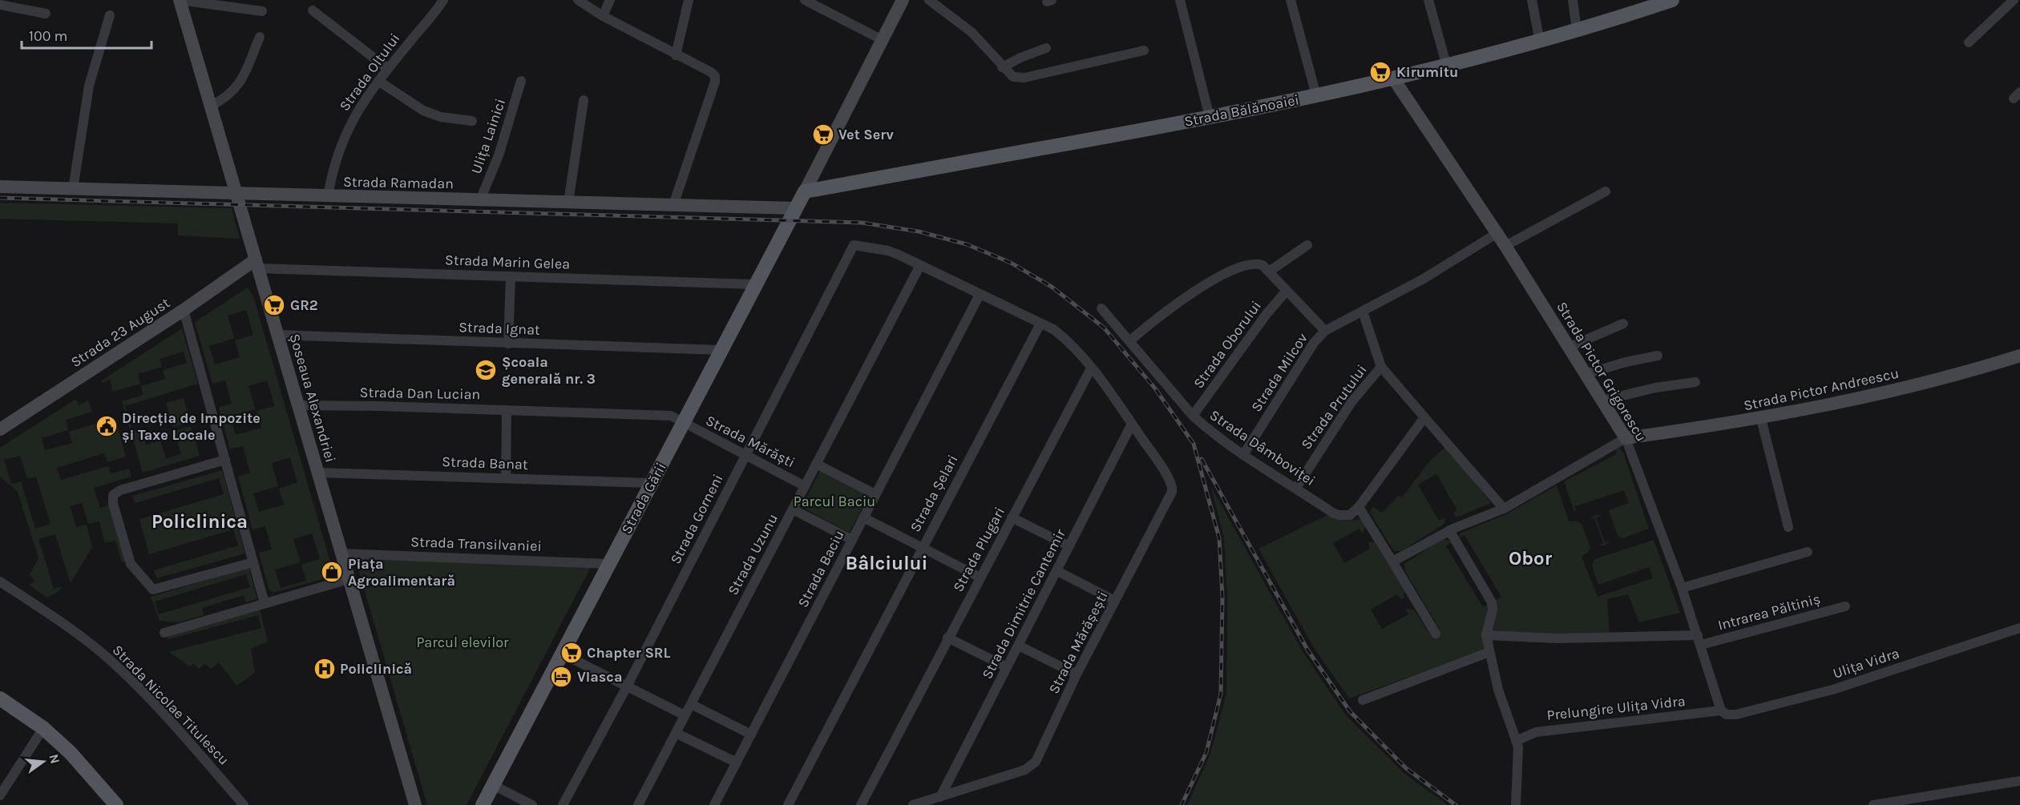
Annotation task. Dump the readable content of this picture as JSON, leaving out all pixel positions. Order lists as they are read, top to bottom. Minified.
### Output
{"streets":{"main road":["Strada Bălănoaiei","Strada Gării"],"street":["Strada Oltului","Ulița Lainici","Strada Ramadan","Strada Marin Gelea","Strada Ignat","Strada 23 August","Strada Oborului","Strada Pictor Grigorescu","Strada Milcov","Strada Pictor Andreescu","Strada Dan Lucian","Șoseaua Alexandriei","Strada Prutului","Strada Mărăști","Strada Dâmboviței","Strada Banat","Strada Șelari","Strada Gorneni","Strada Transilvaniei","Strada Plugari","Strada Uzunu","Strada Baciu","Strada Dimitrie Cantemir","Intrarea Păltiniș","Strada Mărășești","Ulița Vidra","Strada Nicolae Titulescu","Prelungire Ulița Vidra"]},"crossings":[["Strada Oltului","Strada Ramadan"],["Strada Bălănoaiei","Strada Pictor Grigorescu"],["Strada Bălănoaiei","Strada Gării"],["Ulița Lainici","Strada Ramadan"],["Strada Ramadan","Șoseaua Alexandriei"],["Strada Ramadan","Strada Gării"],["Strada Marin Gelea","Strada 23 August"],["Strada Marin Gelea","Șoseaua Alexandriei"],["Strada Marin Gelea","Strada Gării"],["Strada Ignat","Șoseaua Alexandriei"],["Strada Ignat","Strada Gării"],["Strada 23 August","Șoseaua Alexandriei"],["Strada Oborului","Strada Dâmboviței"],["Strada Pictor Grigorescu","Strada Pictor Andreescu"],["Strada Pictor Grigorescu","Intrarea Păltiniș"],["Strada Pictor Grigorescu","Ulița Vidra"],["Strada Pictor Grigorescu","Prelungire Ulița Vidra"],["Strada Milcov","Strada Dâmboviței"],["Strada Dan Lucian","Șoseaua Alexandriei"],["Strada Dan Lucian","Strada Mărăști"],["Strada Dan Lucian","Strada Gării"],["Șoseaua Alexandriei","Strada Banat"],["Șoseaua Alexandriei","Strada Transilvaniei"],["Strada Prutului","Strada Dâmboviței"],["Strada Mărăști","Strada Gării"],["Strada Mărăști","Strada Gorneni"],["Strada Mărăști","Strada Uzunu"],["Strada Mărăști","Strada Baciu"],["Strada Banat","Strada Gării"],["Strada Gării","Strada Transilvaniei"],["Strada Gorneni","Strada Uzunu"],["Strada Dimitrie Cantemir","Strada Mărășești"],["Ulița Vidra","Prelungire Ulița Vidra"]],"districts":["Policlinica","Obor","Bâlciului"],"parks":["Parcul Baciu","Parcul elevilor"],"places":{"supermarket":["Kirumitu","Vet Serv","GR2","Chapter SRL"],"school or university":["Școala generală nr. 3"],"public building":["Direcția de Impozite și Taxe Locale"],"shop":["Piața Agroalimentară"],"hospital":["Policlinică"],"hotel":["Vlasca"]},"scale_bar":"100 m","north":"right"}
